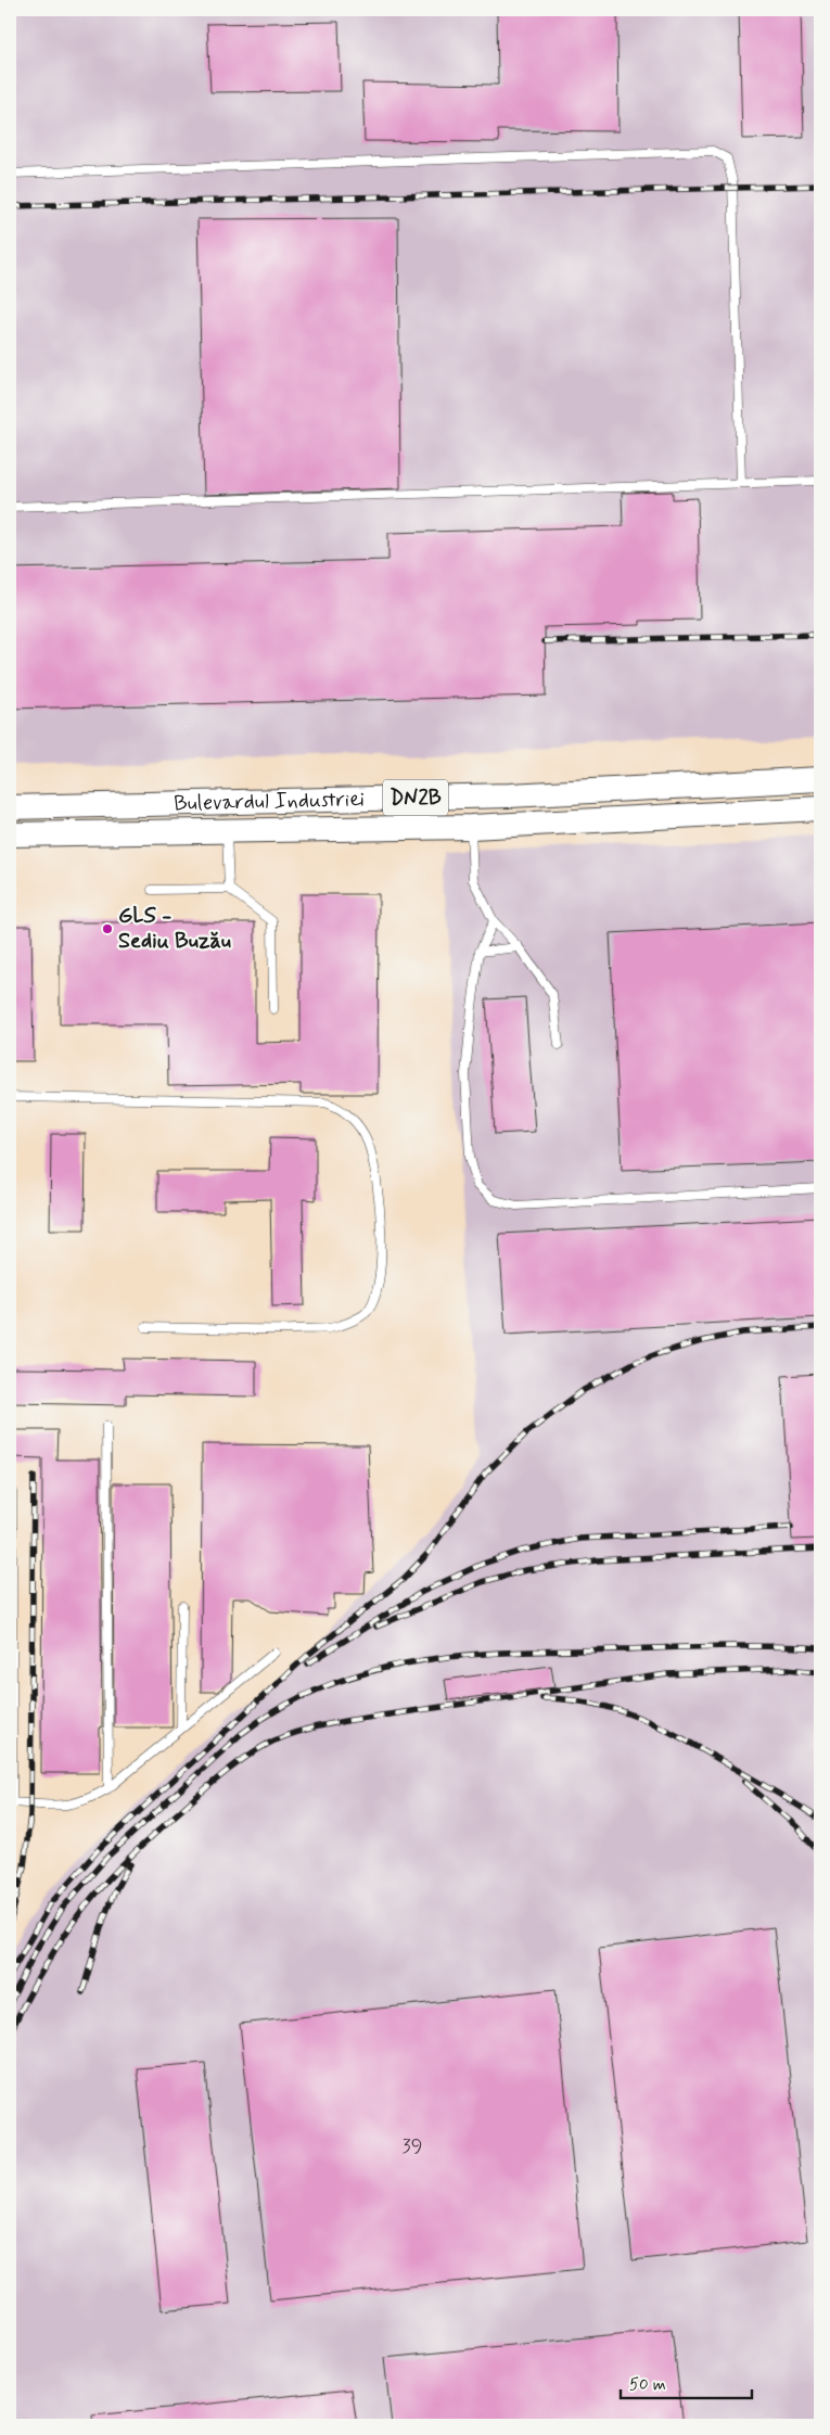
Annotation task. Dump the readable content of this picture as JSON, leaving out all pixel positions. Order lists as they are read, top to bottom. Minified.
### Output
{"streets":{"main road":["DN2B","Bulevardul Industriei"]},"places":["GLS - Sediu Buzău"],"house_numbers":["39"],"scale_bar":"50 m"}
